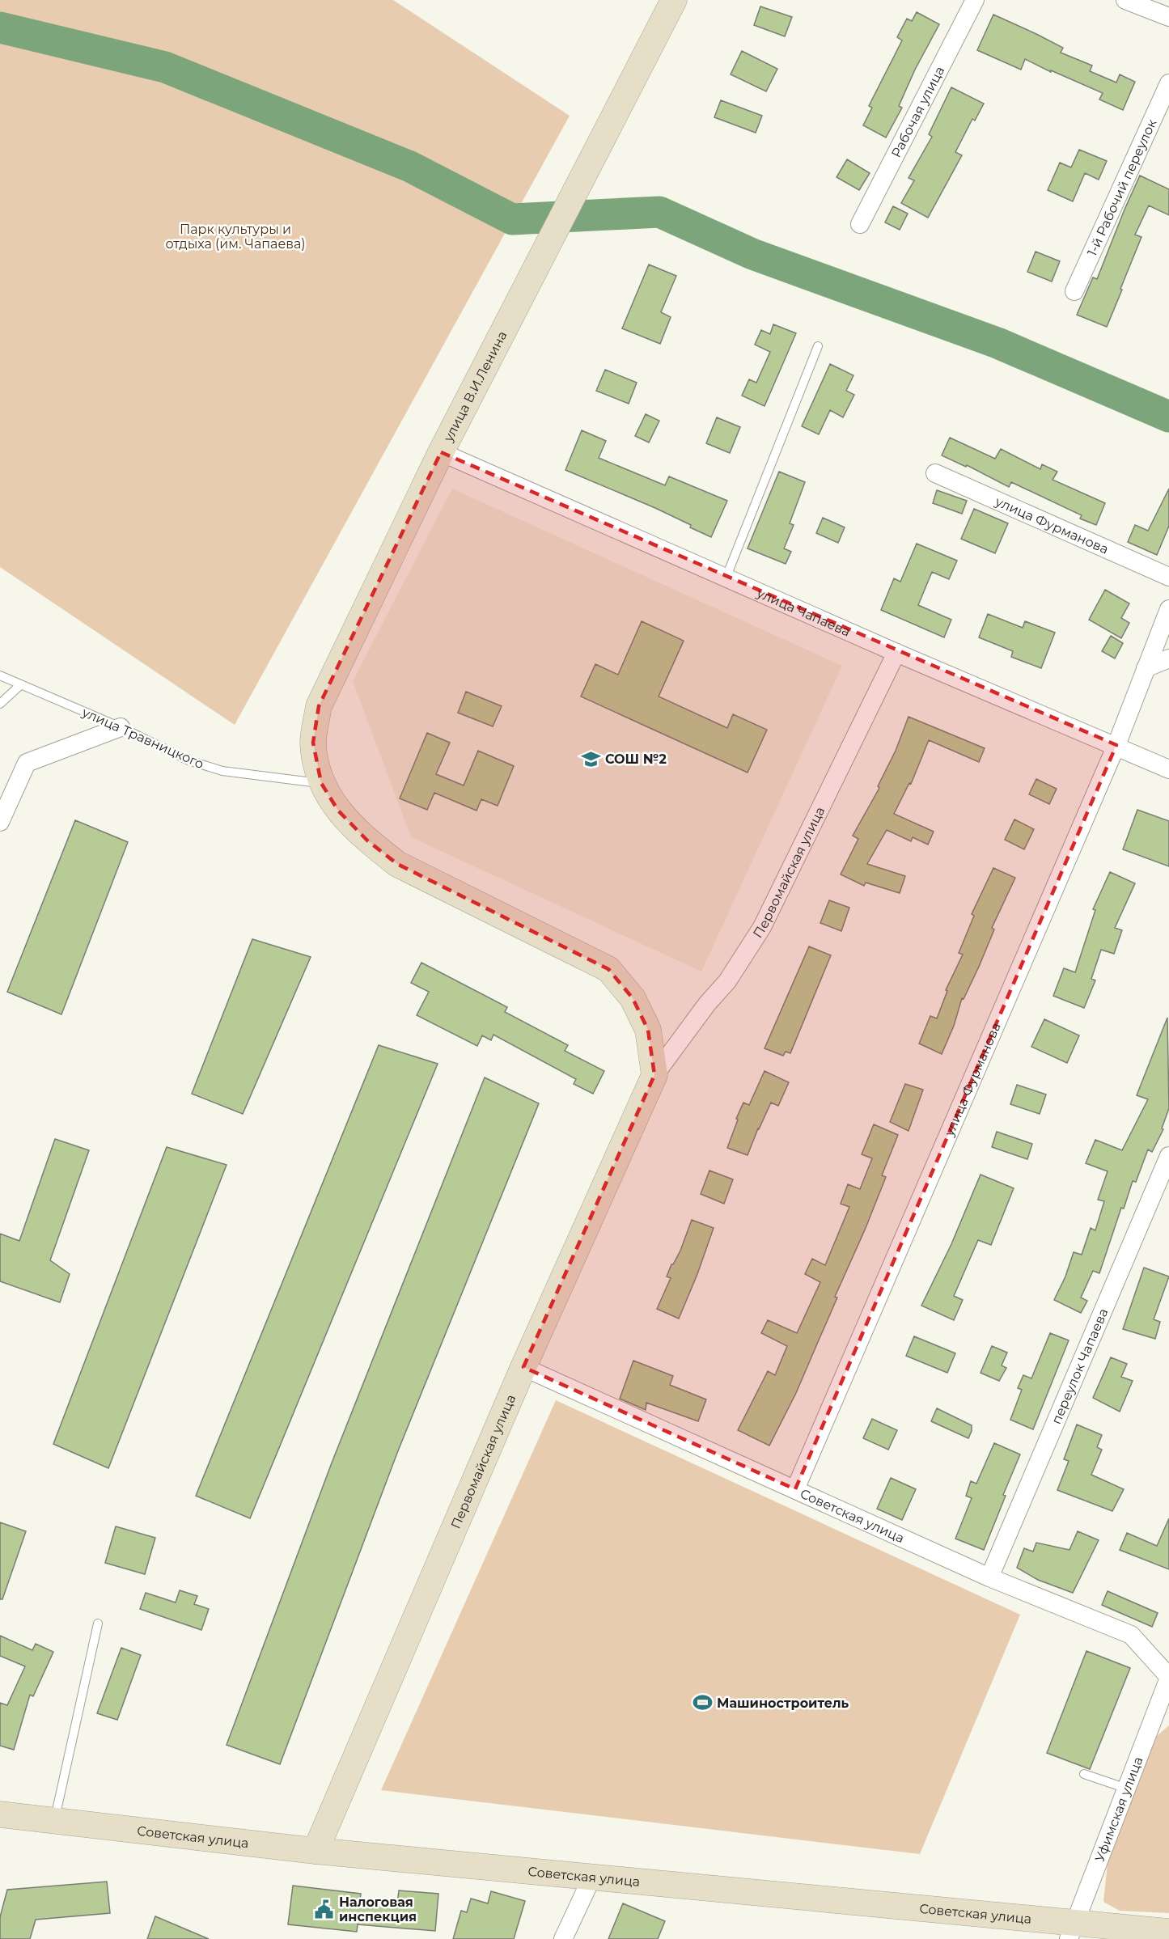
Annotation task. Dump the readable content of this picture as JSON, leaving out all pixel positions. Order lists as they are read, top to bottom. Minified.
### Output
{"streets":{"main road":["улица В.И.Ленина","Первомайская улица","Советская улица"],"street":["Рабочая улица","1-й Рабочий переулок","улица Фурманова","улица Чапаева","переулок Чапаева","Уфимская улица"],"lane":["улица Травницкого"]},"crossings":[["улица В.И.Ленина","улица Чапаева"],["улица В.И.Ленина","улица Травницкого"],["улица Фурманова","улица Чапаева"],["улица Фурманова","Советская улица"],["улица Чапаева","Первомайская улица"],["Первомайская улица","Советская улица"],["переулок Чапаева","Советская улица"],["Советская улица","Уфимская улица"]],"parks":["Парк культуры и отдыха (им. Чапаева)"],"places":{"school or university":["СОШ №2"],"sports":["Машиностроитель"],"public building":["Налоговая инспекция"]}}
